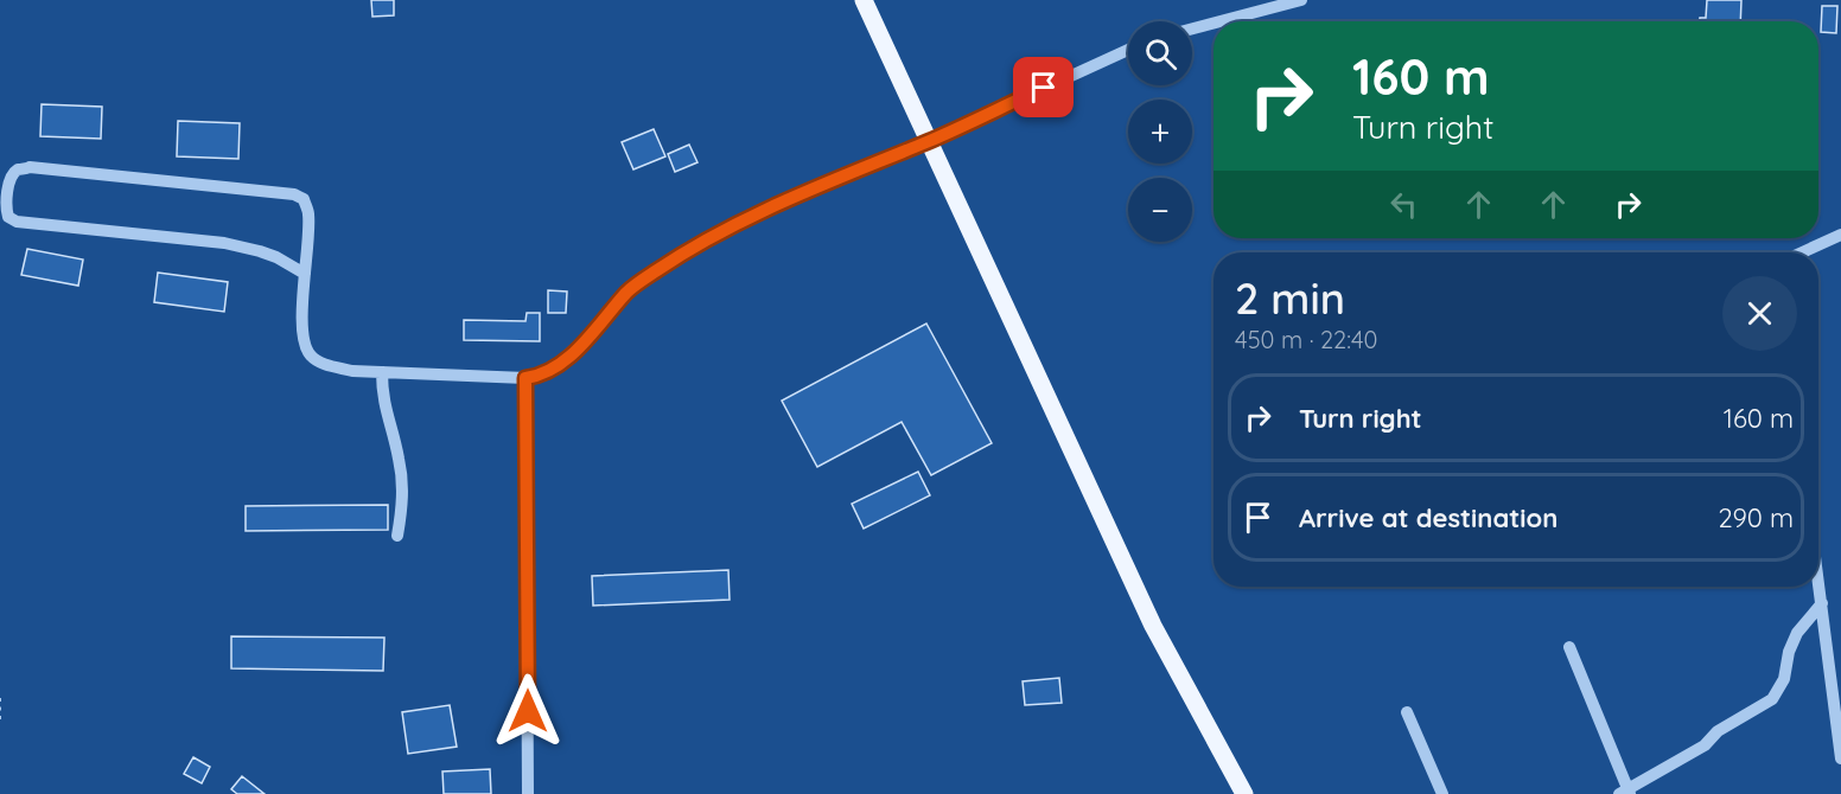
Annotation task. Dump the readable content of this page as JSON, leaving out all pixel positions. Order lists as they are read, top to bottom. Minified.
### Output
{"page":{"map_buttons":["+","−"],"turn":["160 m","Turn right"],"heading":["2 min","450 m · 22:40"],"list":[{"name":"Turn right","value":"160 m"},{"name":"Arrive at destination","value":"290 m"}]}}
